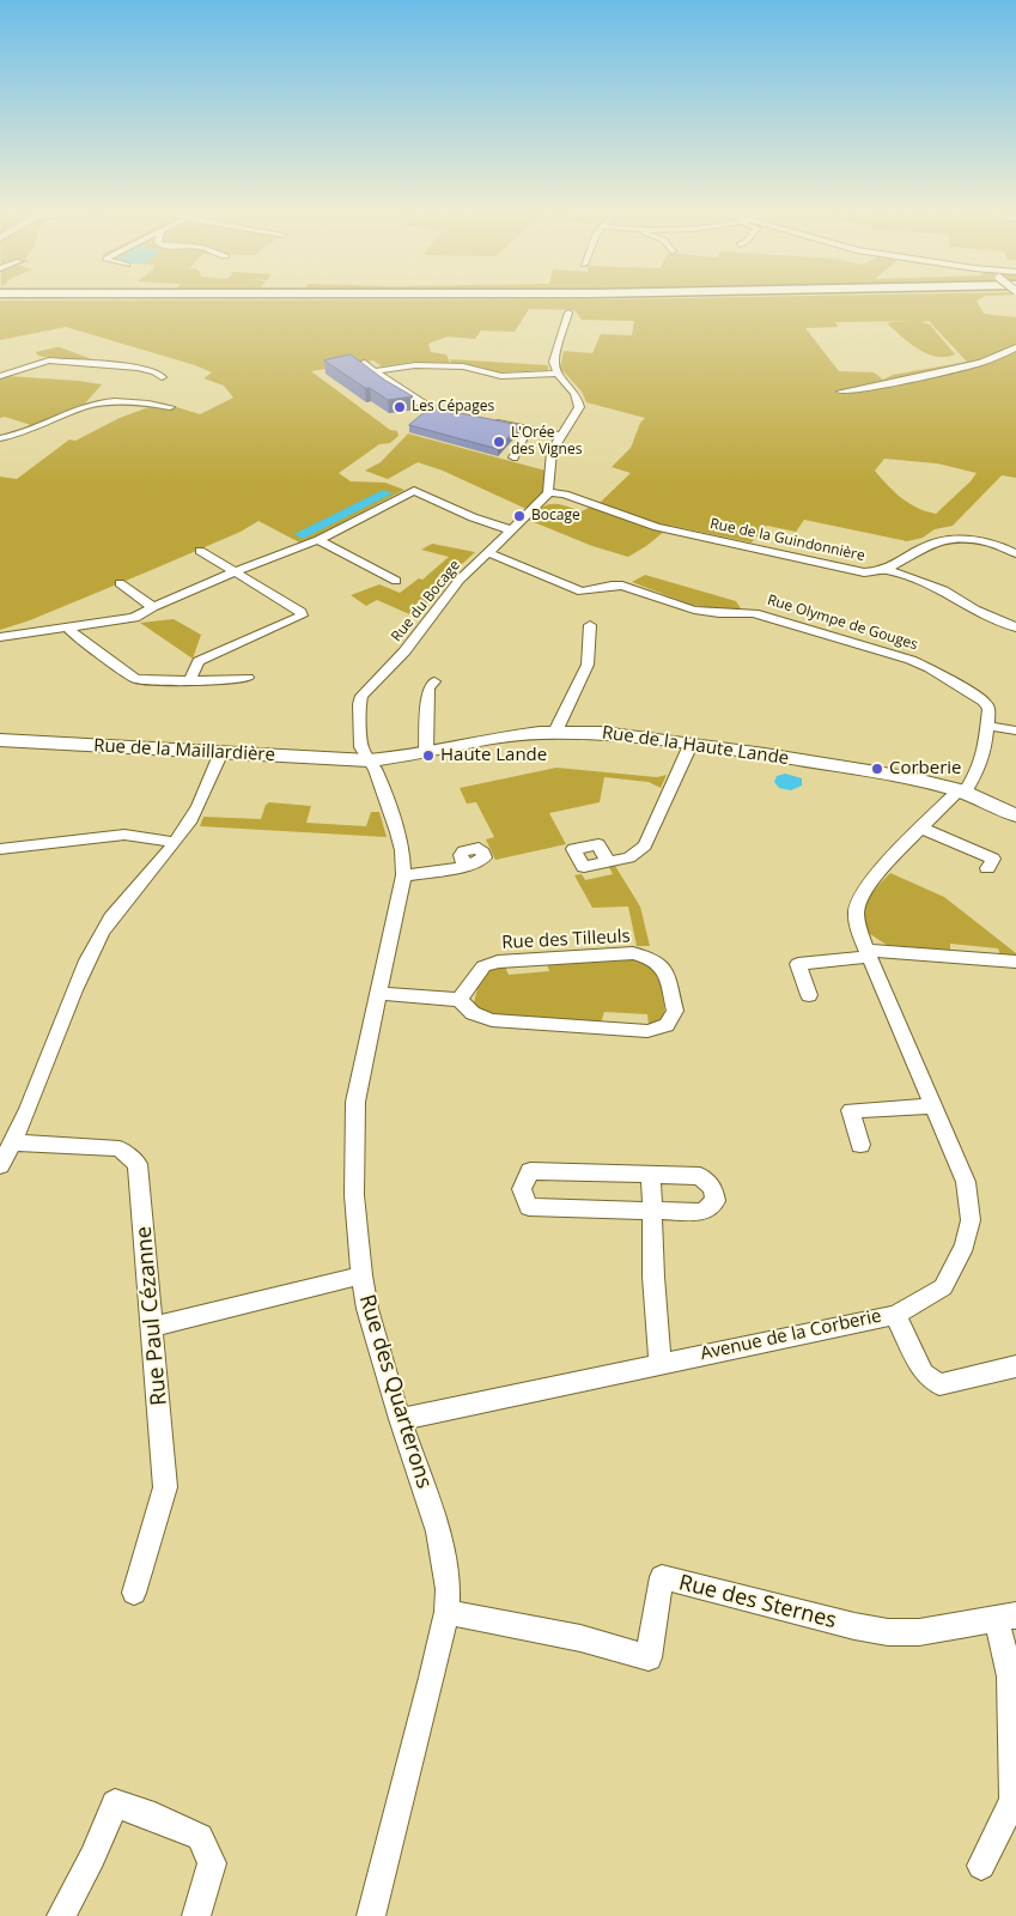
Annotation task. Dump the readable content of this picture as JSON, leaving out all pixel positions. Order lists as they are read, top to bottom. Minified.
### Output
{"streets":{"street":["Rue de la Guindonnière","Rue du Bocage","Rue Olympe de Gouges","Rue de la Haute Lande","Rue de la Maillardière","Rue des Tilleuls","Rue Paul Cézanne","Avenue de la Corberie","Rue des Quarterons","Rue des Sternes"]},"crossings":[["Rue de la Guindonnière","Rue du Bocage"],["Rue du Bocage","Rue Olympe de Gouges"],["Rue du Bocage","Rue de la Haute Lande"],["Rue du Bocage","Rue de la Maillardière"],["Rue du Bocage","Rue des Quarterons"],["Rue Olympe de Gouges","Rue de la Haute Lande"],["Rue Olympe de Gouges","Avenue de la Corberie"],["Rue de la Haute Lande","Rue de la Maillardière"],["Rue de la Haute Lande","Avenue de la Corberie"],["Rue de la Haute Lande","Rue des Quarterons"],["Rue de la Maillardière","Rue des Quarterons"],["Avenue de la Corberie","Rue des Quarterons"],["Rue des Quarterons","Rue des Sternes"]],"places":["Les Cépages","L'Orée des Vignes","Bocage","Haute Lande","Corberie"]}
